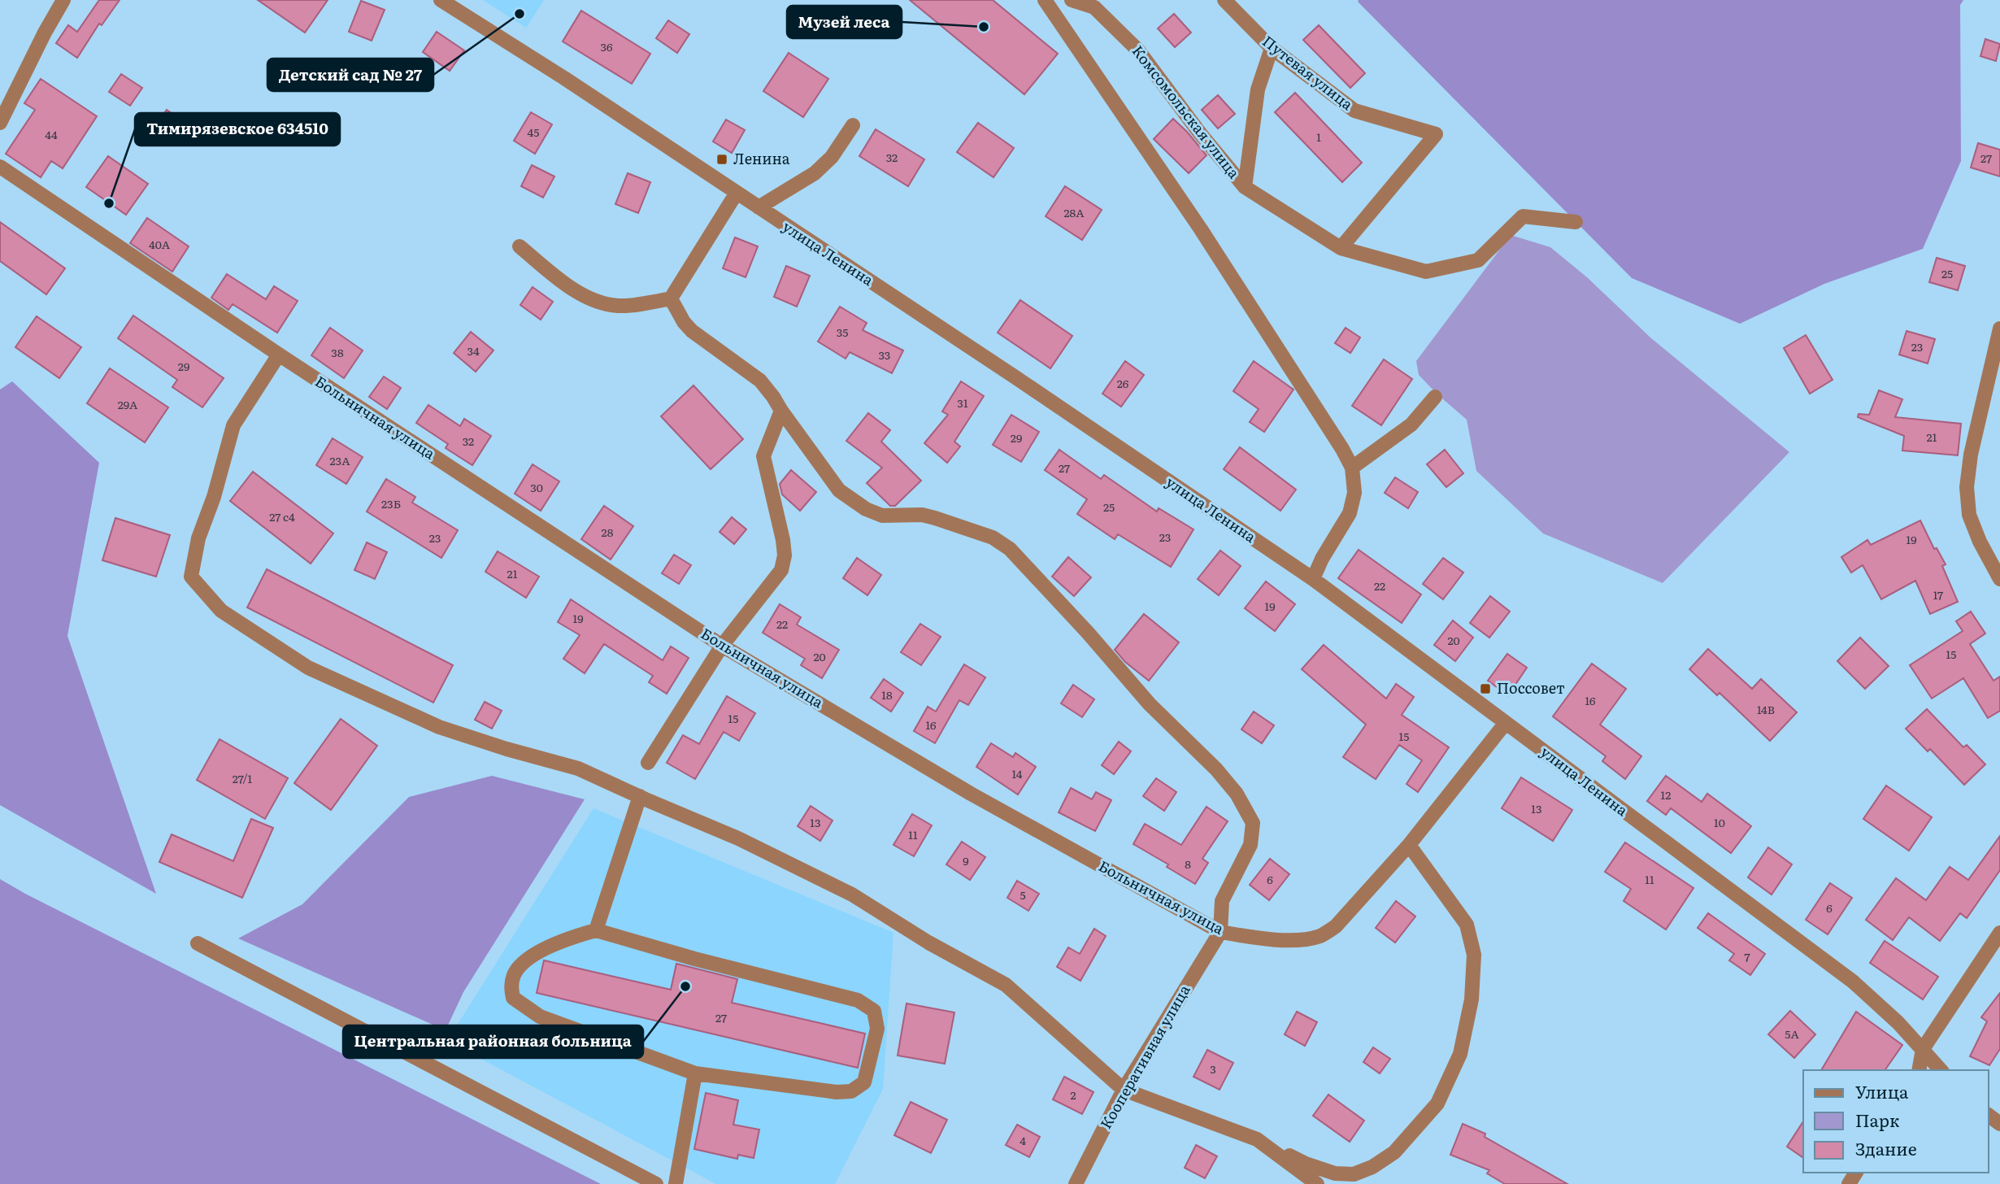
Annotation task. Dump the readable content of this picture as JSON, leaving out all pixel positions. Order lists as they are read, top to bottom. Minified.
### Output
{"streets":{"street":["Путевая улица","Комсомольская улица","улица Ленина","Больничная улица","Кооперативная улица"]},"crossings":[["Путевая улица","Комсомольская улица"],["улица Ленина","Больничная улица"],["Больничная улица","Кооперативная улица"]],"places":{"other":["Детский сад № 27","Музей леса","Тимирязевское 634510","Центральная районная больница"],"transit":["Ленина","Поссовет"]},"house_numbers":["36","45","44","1","32","27","28А","40А","25","35","23","34","38","33","29","26","31","29А","21","29","32","23А","27","30","23Б","25","27 с4","28","23","23","19","21","22","17","19","19","22","20","15","20","18","16","14В","15","16","15","14","27/1","12","13","13","10","11","9","8","6","11","5","6","7","27","5А","3","2","4"],"legend":["Улица","Парк","Здание"]}
